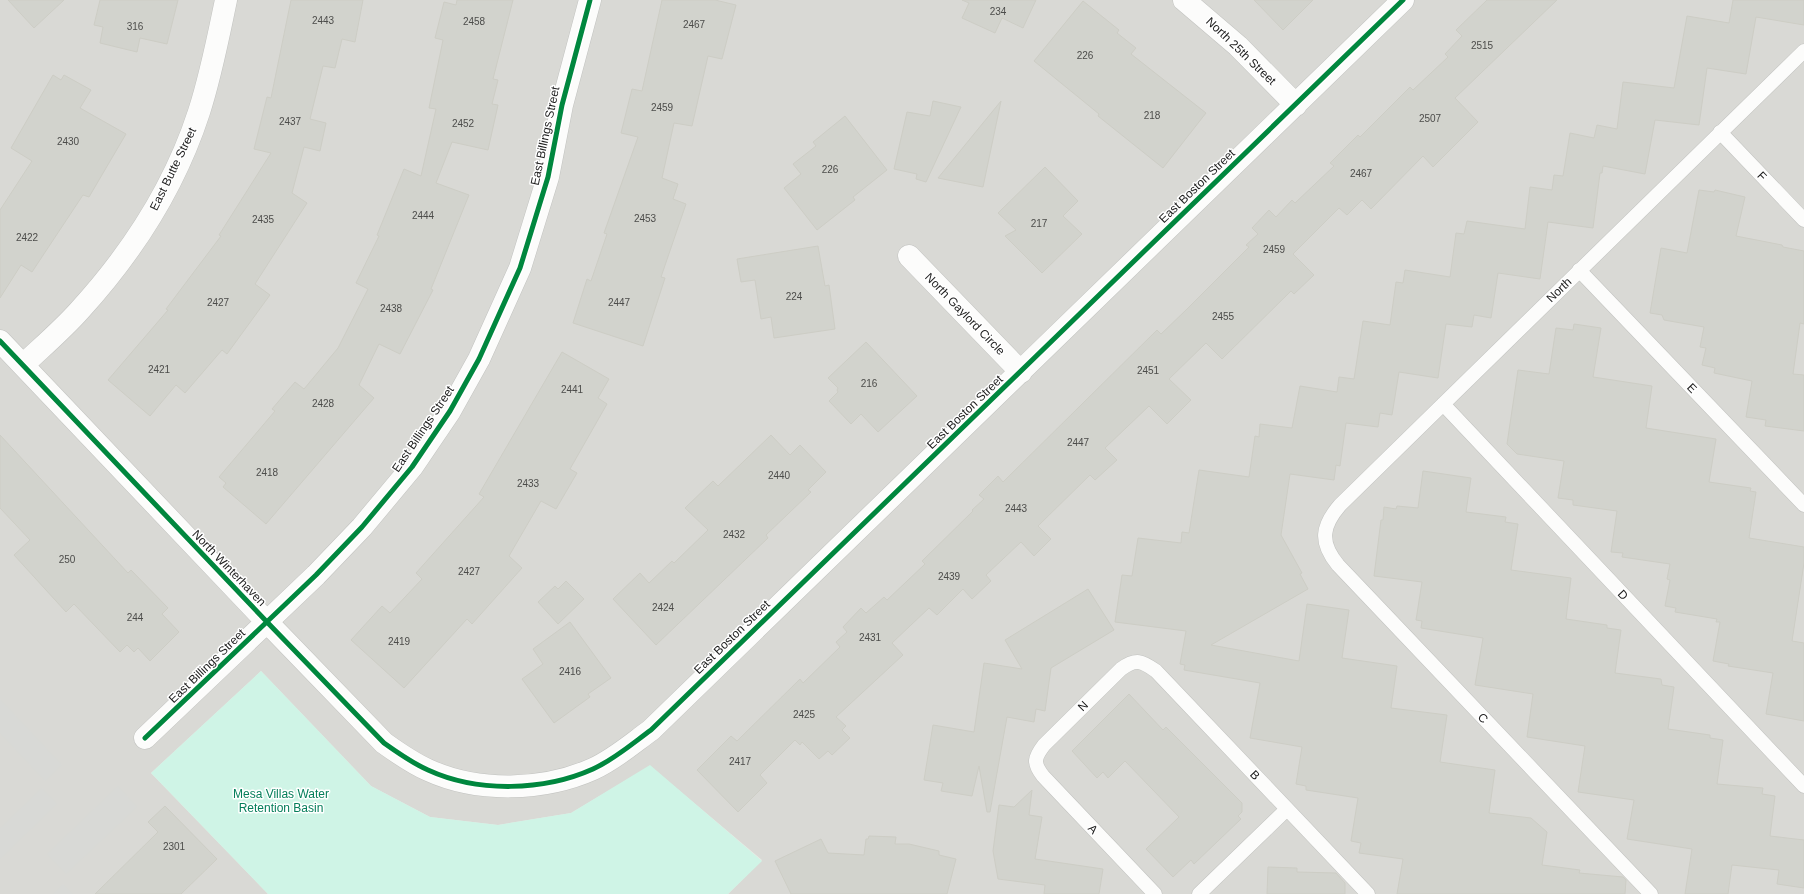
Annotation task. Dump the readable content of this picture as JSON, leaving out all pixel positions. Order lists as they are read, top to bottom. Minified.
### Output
{"streets":{"street":["North 25th Street","East Billings Street","East Butte Street","East Boston Street","North Gaylord Circle","North Winterhaven"],"lane":["F","North","E","D","N","C","B","A"]},"crossings":[["North 25th Street","East Boston Street"],["East Billings Street","North Winterhaven"],["East Butte Street","North Winterhaven"],["F","North"],["East Boston Street","North Gaylord Circle"],["East Boston Street","North Winterhaven"],["North","E"],["North","D"],["North","C"],["N","B"],["N","A"]],"parks":["Mesa Villas Water Retention Basin"],"house_numbers":["234","2443","2458","2467","316","2515","226","2459","218","2507","2437","2452","2430","226","2467","2444","2453","2435","217","2422","2459","224","2427","2447","2438","2455","2421","2451","216","2441","2428","2447","2418","2440","2433","2443","2432","250","2427","2439","2424","244","2431","2419","2416","2425","2417","2301"]}
